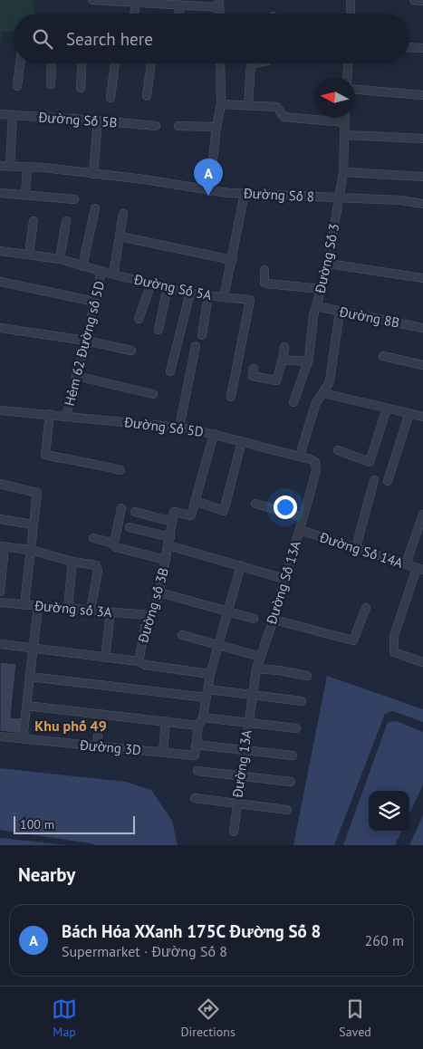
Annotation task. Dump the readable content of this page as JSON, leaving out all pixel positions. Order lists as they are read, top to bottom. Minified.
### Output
{"streets":{"street":["Đường Số 5B","Đường Số 8","Đường Số 3","Đường Số 5A","Đường 8B","Hẻm 62 Đường số 5D","Đường Số 5D","Đường Số 14A","Đường Số 13A","Đường số 3B","Đường số 3A","Đường 3D","Đường 13A"]},"crossings":[["Đường Số 8","Đường Số 3"],["Đường Số 3","Đường 8B"],["Đường Số 5A","Hẻm 62 Đường số 5D"],["Hẻm 62 Đường số 5D","Đường Số 5D"],["Đường Số 5D","Đường Số 13A"],["Đường Số 14A","Đường Số 13A"],["Đường Số 13A","Đường 13A"],["Đường số 3B","Đường số 3A"]],"districts":["Khu phố 49"],"scale_bar":"100 m","north":"left","page":{"search":"Search here","pins":"A","scale":"100 m","heading":"Nearby","list":[{"mark":"A","name":"Bách Hóa XXanh 175C Đường Số 8","note":"Supermarket · Đường Số 8","value":"260 m"}],"nav":["Map","Directions","Saved"]}}
